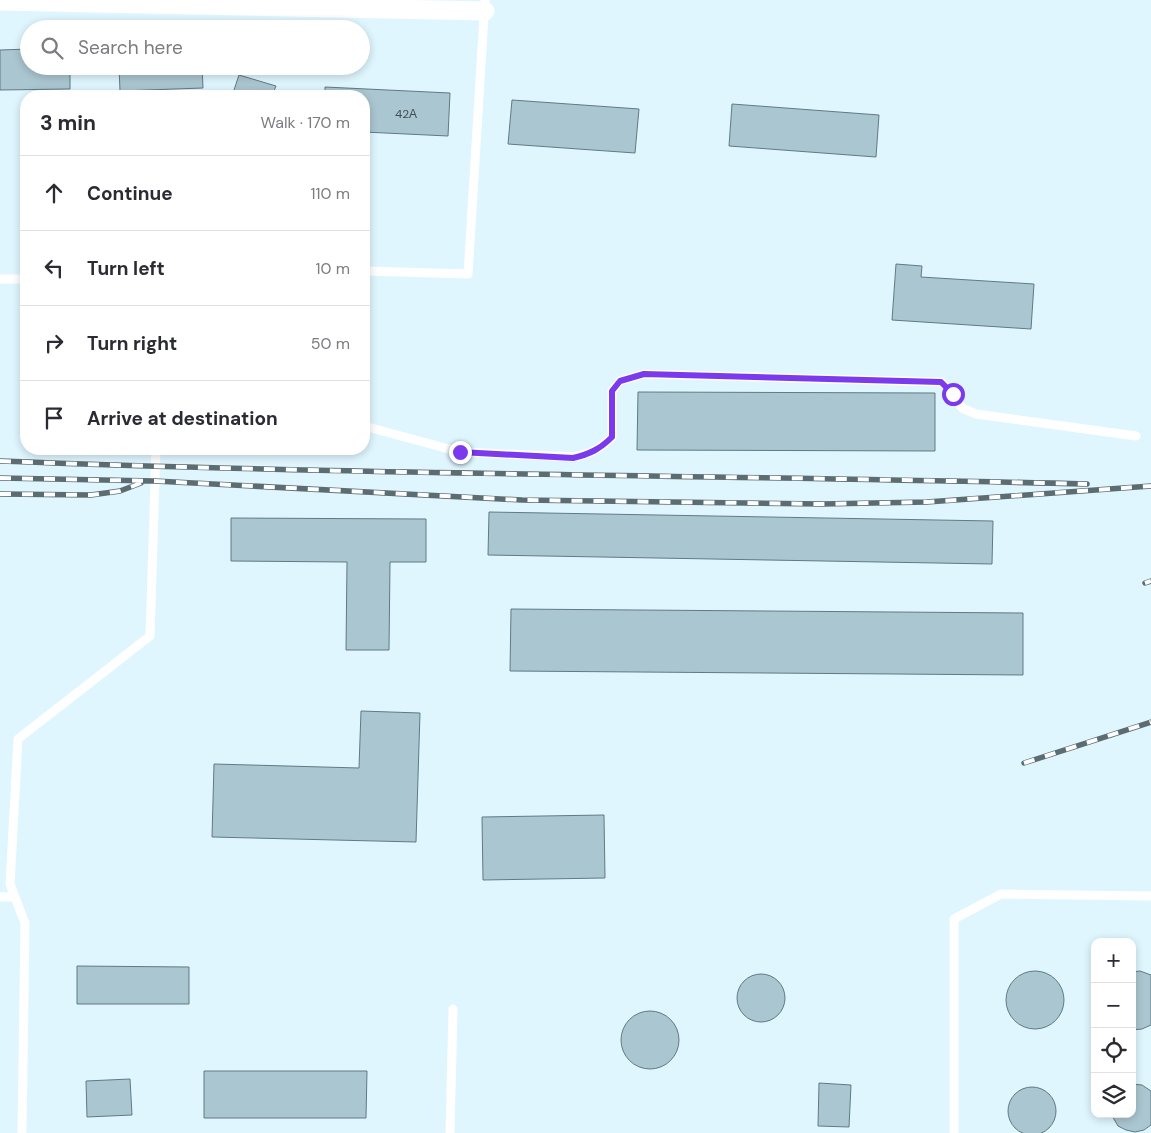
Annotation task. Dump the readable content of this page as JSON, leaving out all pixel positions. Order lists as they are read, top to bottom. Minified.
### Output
{"house_numbers":["42А"],"page":{"search":"Search here","heading":["3 min","Walk · 170 m"],"list":[["Continue","110 m"],["Turn left","10 m"],["Turn right","50 m"],"Arrive at destination"],"map_buttons":["+","−"]}}
